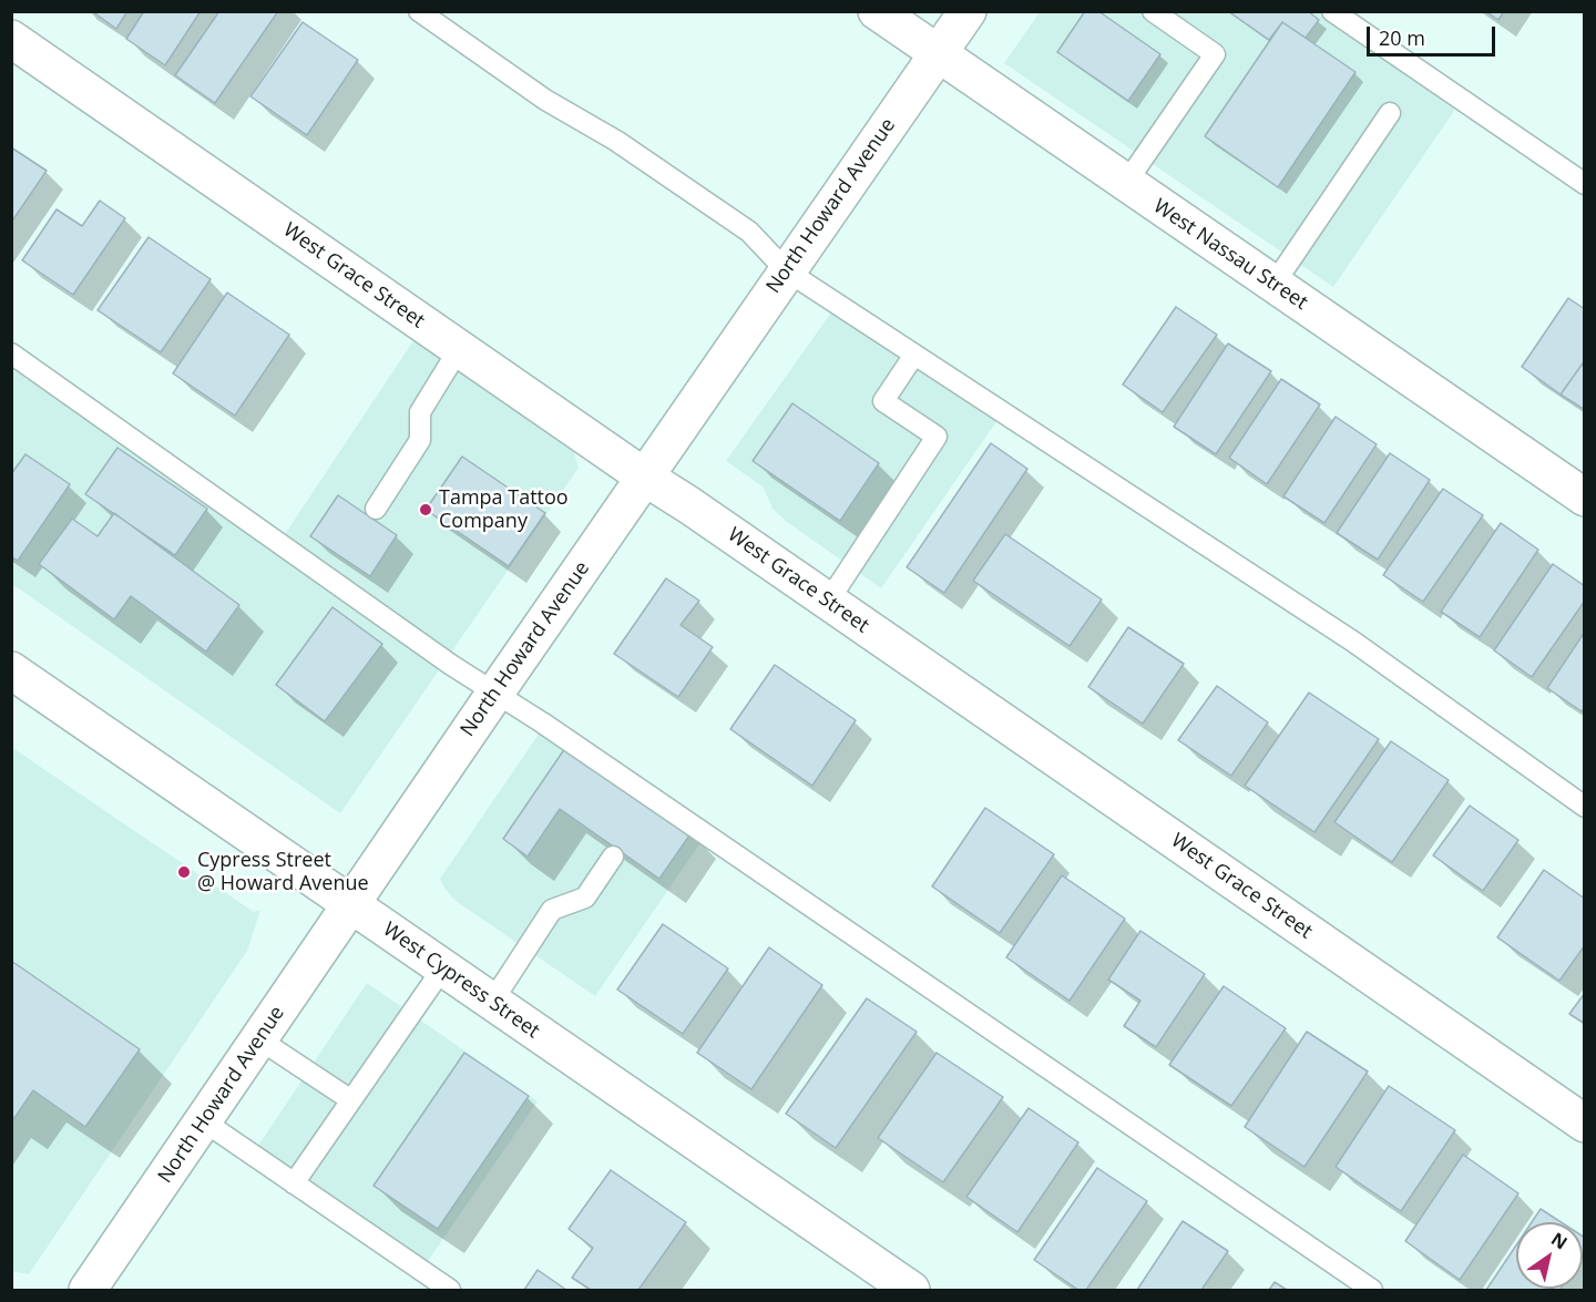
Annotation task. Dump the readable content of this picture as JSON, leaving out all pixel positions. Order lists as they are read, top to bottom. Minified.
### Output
{"streets":{"street":["North Howard Avenue","West Nassau Street","West Grace Street","West Cypress Street"]},"crossings":[["North Howard Avenue","West Nassau Street"],["North Howard Avenue","West Grace Street"],["North Howard Avenue","West Cypress Street"]],"places":["Tampa Tattoo Company","Cypress Street @ Howard Avenue"],"scale_bar":"20 m","north":"top right"}
